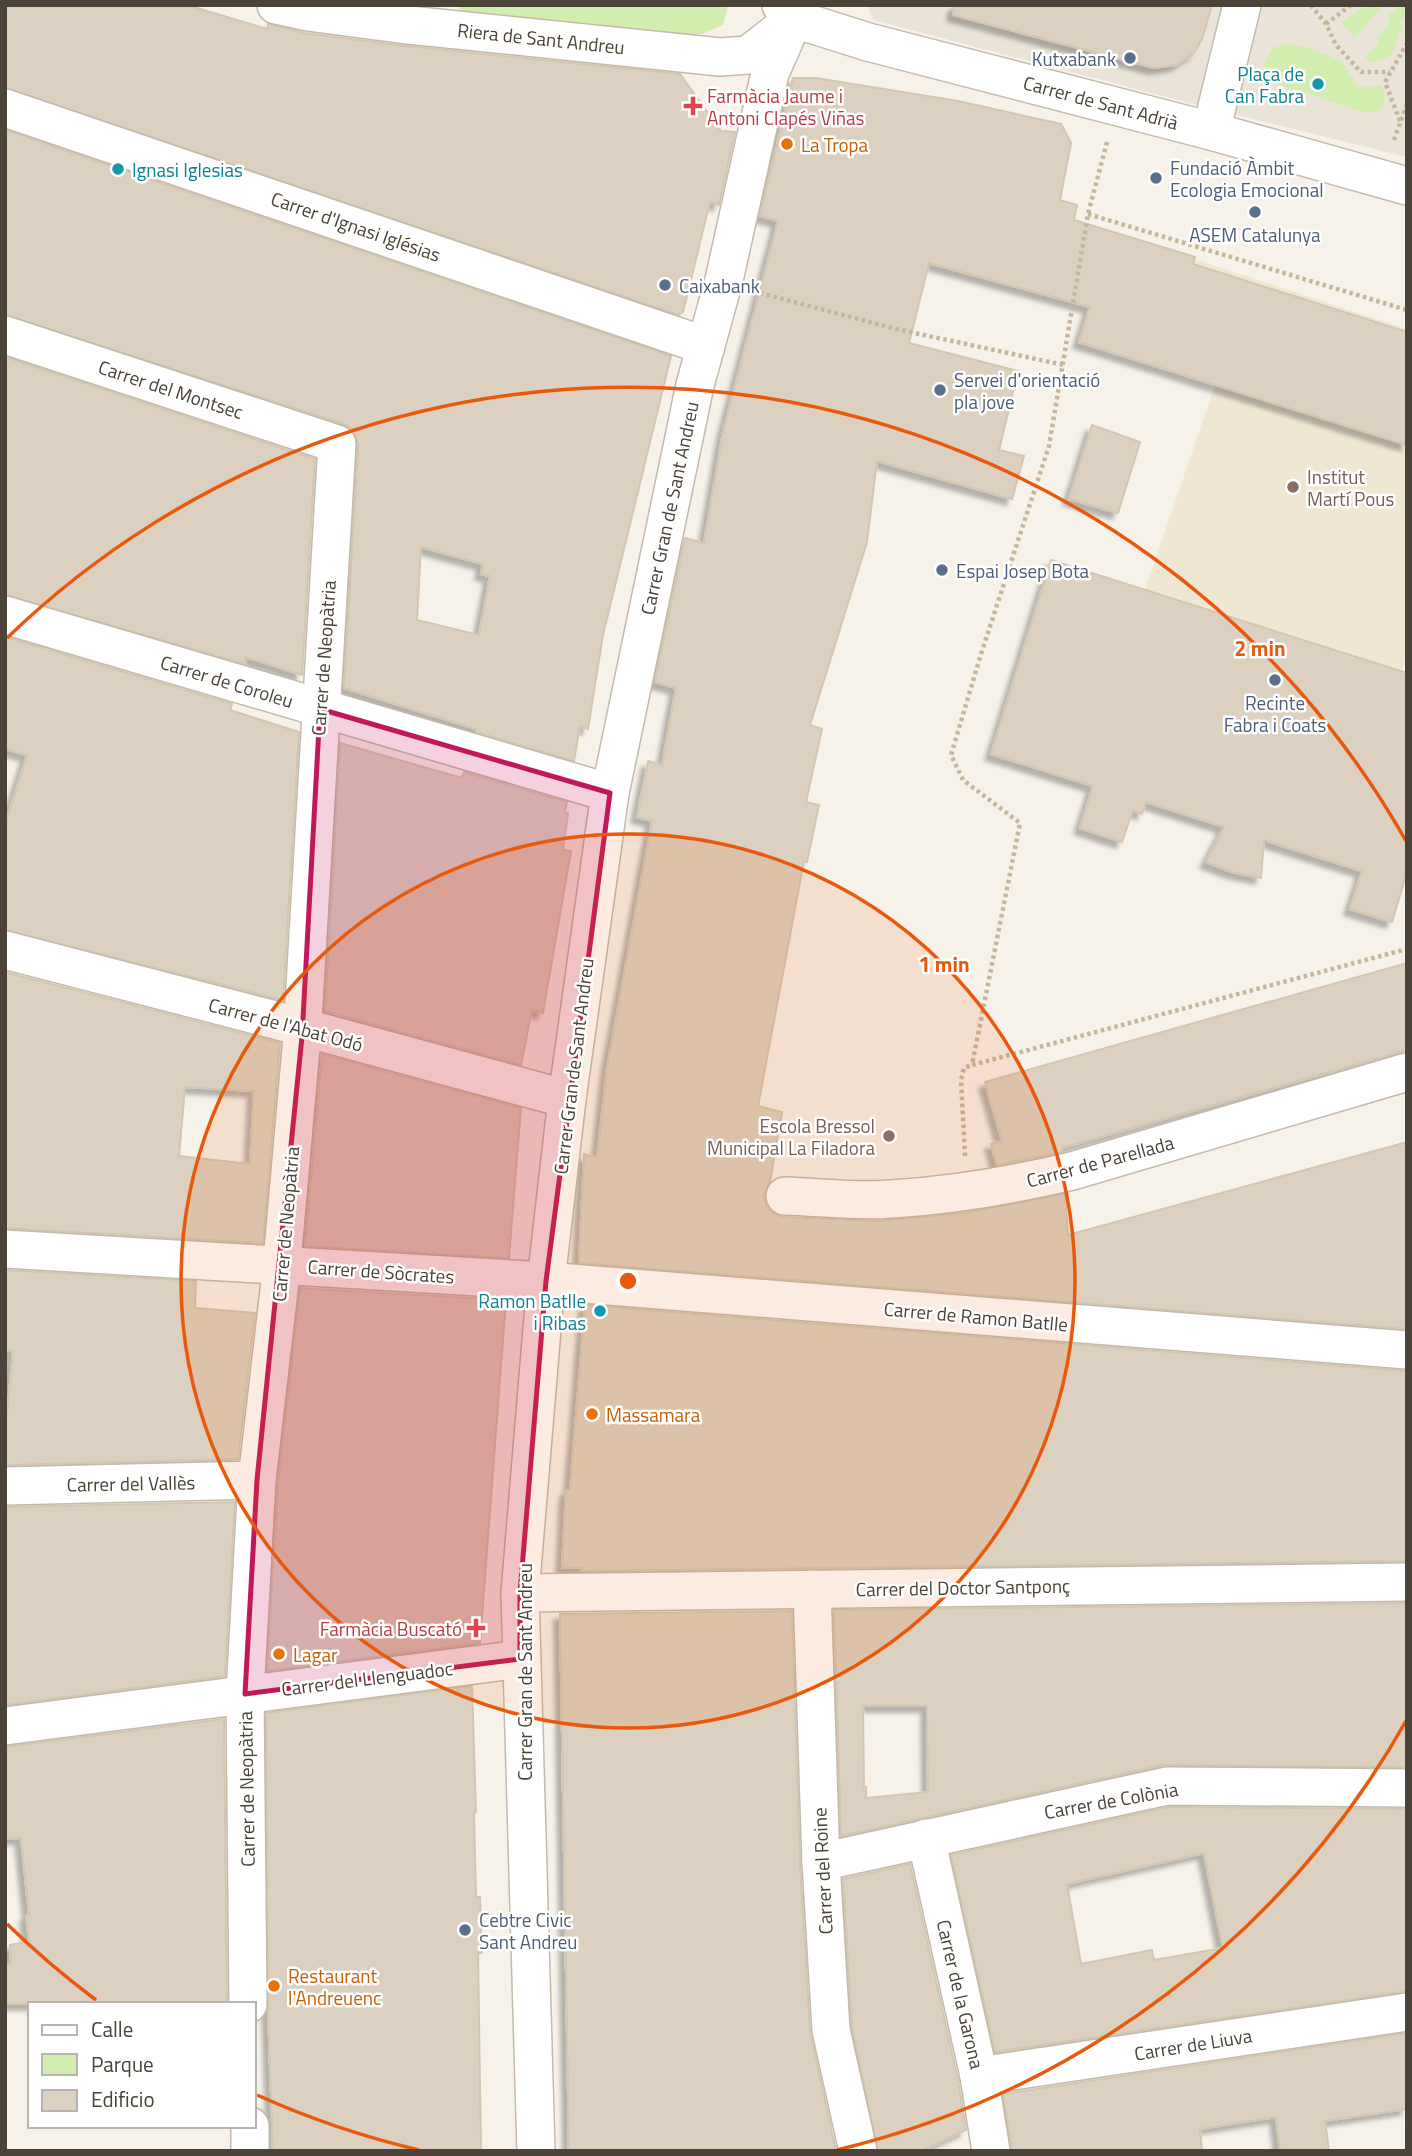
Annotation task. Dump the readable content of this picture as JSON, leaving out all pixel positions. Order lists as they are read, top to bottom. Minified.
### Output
{"streets":{"street":["Riera de Sant Andreu","Carrer de Sant Adrià","Carrer d'Ignasi Iglésias","Carrer del Montsec","Carrer Gran de Sant Andreu","Carrer de Neopàtria","Carrer de Coroleu","Carrer de l'Abat Odó","Carrer de Parellada","Carrer de Sòcrates","Carrer de Ramon Batlle","Carrer del Vallès","Carrer del Doctor Santponç","Carrer del Llenguadoc","Carrer de Colònia","Carrer del Roine","Carrer de la Garona","Carrer de Liuva"]},"crossings":[["Riera de Sant Andreu","Carrer de Sant Adrià"],["Riera de Sant Andreu","Carrer Gran de Sant Andreu"],["Carrer de Sant Adrià","Carrer Gran de Sant Andreu"],["Carrer d'Ignasi Iglésias","Carrer Gran de Sant Andreu"],["Carrer del Montsec","Carrer de Neopàtria"],["Carrer Gran de Sant Andreu","Carrer de Coroleu"],["Carrer Gran de Sant Andreu","Carrer de l'Abat Odó"],["Carrer Gran de Sant Andreu","Carrer de Sòcrates"],["Carrer Gran de Sant Andreu","Carrer de Ramon Batlle"],["Carrer Gran de Sant Andreu","Carrer del Doctor Santponç"],["Carrer Gran de Sant Andreu","Carrer del Llenguadoc"],["Carrer de Neopàtria","Carrer de Coroleu"],["Carrer de Neopàtria","Carrer de l'Abat Odó"],["Carrer de Neopàtria","Carrer de Sòcrates"],["Carrer de Neopàtria","Carrer del Vallès"],["Carrer de Neopàtria","Carrer del Llenguadoc"],["Carrer de Sòcrates","Carrer de Ramon Batlle"],["Carrer del Doctor Santponç","Carrer del Roine"],["Carrer de Colònia","Carrer del Roine"],["Carrer de Colònia","Carrer de la Garona"],["Carrer de la Garona","Carrer de Liuva"]],"places":{"other":["Kutxabank","Plaça de Can Fabra","La Tropa","Ignasi Iglesias","Fundació Àmbit Ecologia Emocional","ASEM Catalunya","Caixabank","Servei d'orientació pla jove","Institut Martí Pous","Espai Josep Bota","Recinte Fabra i Coats","Escola Bressol Municipal La Filadora","Ramon Batlle i Ribas","Massamara","Lagar","Cebtre Civic Sant Andreu","Restaurant l'Andreuenc"],"health":["Farmàcia Jaume i Antoni Clapés Viñas","Farmàcia Buscató"]},"legend":["Calle","Parque","Edificio"],"rings":["2 min","1 min"]}
